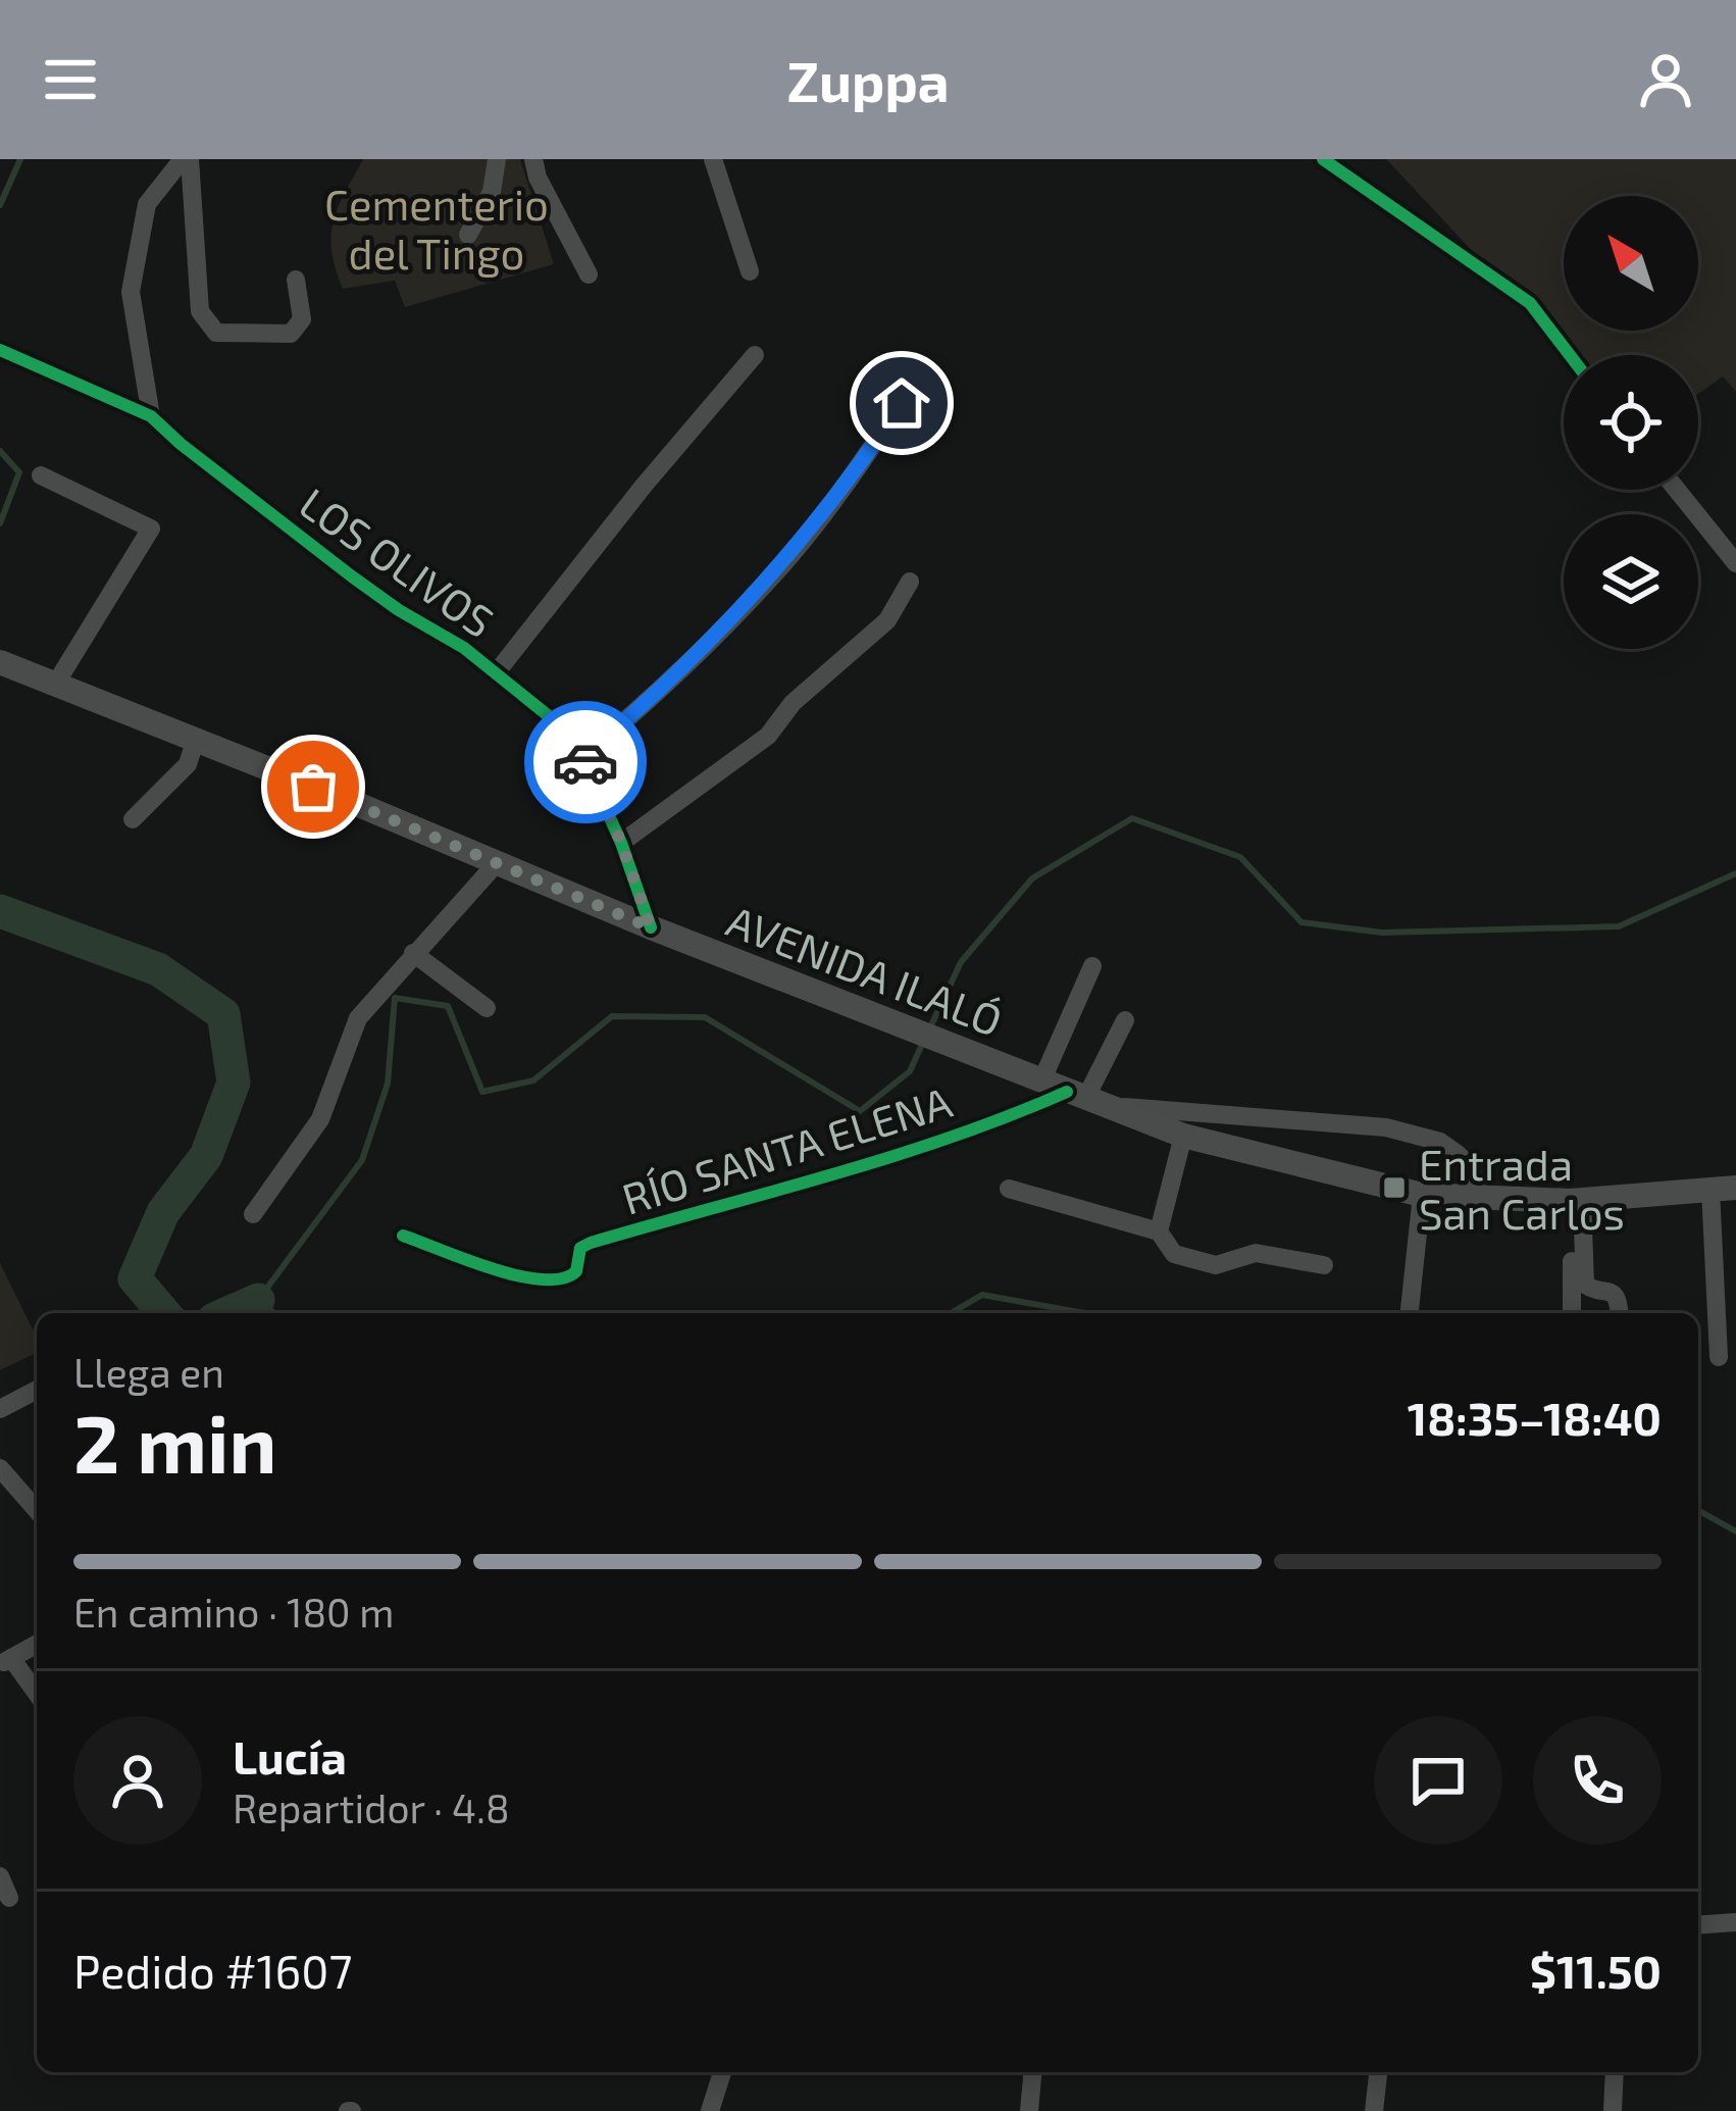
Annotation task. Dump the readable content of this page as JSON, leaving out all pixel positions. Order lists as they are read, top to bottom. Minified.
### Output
{"streets":{"main road":["AVENIDA ILALÓ"],"street":["LOS OLIVOS","RÍO SANTA ELENA"]},"crossings":[["LOS OLIVOS","AVENIDA ILALÓ"],["AVENIDA ILALÓ","RÍO SANTA ELENA"]],"parks":["Cementerio del Tingo"],"places":{"transit":["Entrada San Carlos"]},"north":"top left","page":{"header":"Zuppa","heading":["2 min","Llega en","18:35–18:40"],"panel":["Lucía","Repartidor · 4.8","Pedido #1607","$11.50"],"bar":"En camino · 180 m"}}
